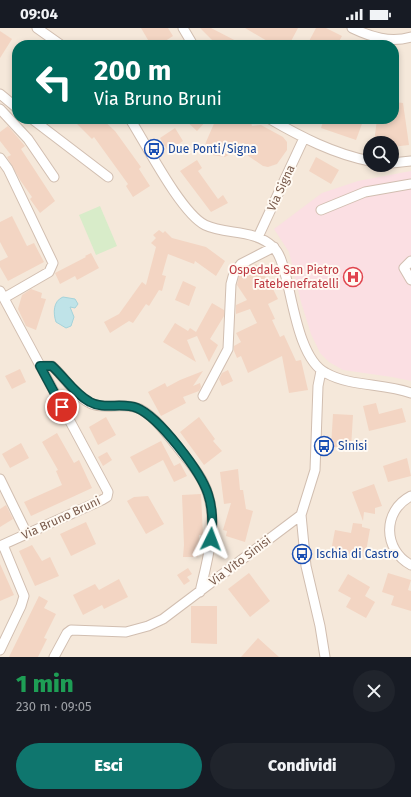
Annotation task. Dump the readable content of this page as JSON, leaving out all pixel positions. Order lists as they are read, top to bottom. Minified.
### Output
{"streets":{"street":["Via Signa","Via Bruno Bruni","Via Vito Sinisi"]},"places":{"bus stop":["Due Ponti/Signa","Sinisi","Ischia di Castro"],"hospital":["Ospedale San Pietro Fatebenefratelli"]},"page":{"status":"09:04","turn":["200 m","Via Bruno Bruni"],"heading":["1 min","230 m · 09:05"],"buttons":["Esci","Condividi"]}}
